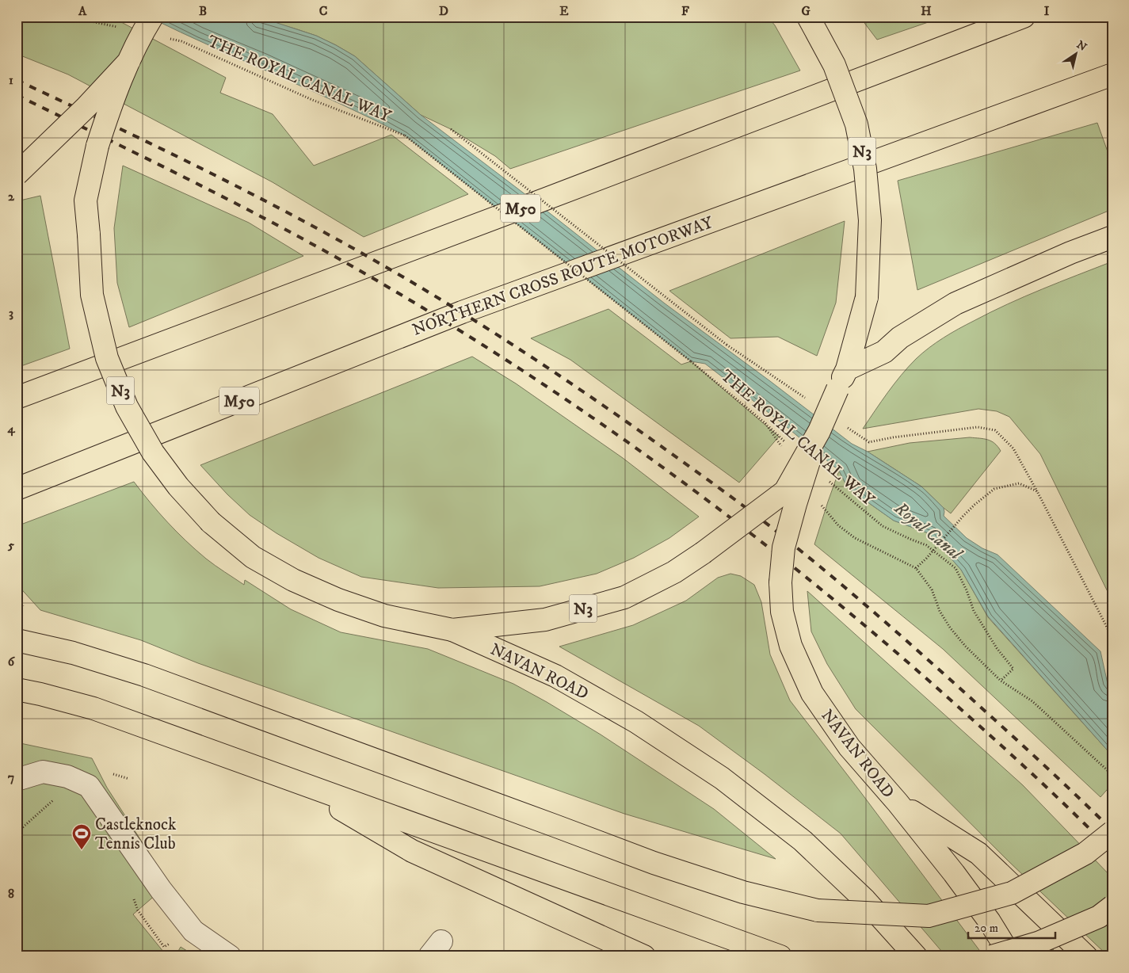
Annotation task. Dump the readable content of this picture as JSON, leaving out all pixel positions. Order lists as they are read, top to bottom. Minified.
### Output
{"streets":{"main road":["N3","M50","NORTHERN CROSS ROUTE MOTORWAY","NAVAN ROAD"],"path":["THE ROYAL CANAL WAY"]},"crossings":[["N3","NAVAN ROAD"]],"water":["Royal Canal"],"places":{"sports":["Castleknock Tennis Club"]},"scale_bar":"20 m","north":"top right","grid":{"columns":["A","B","C","D","E","F","G","H","I"],"rows":["1","2","3","4","5","6","7","8"]}}
